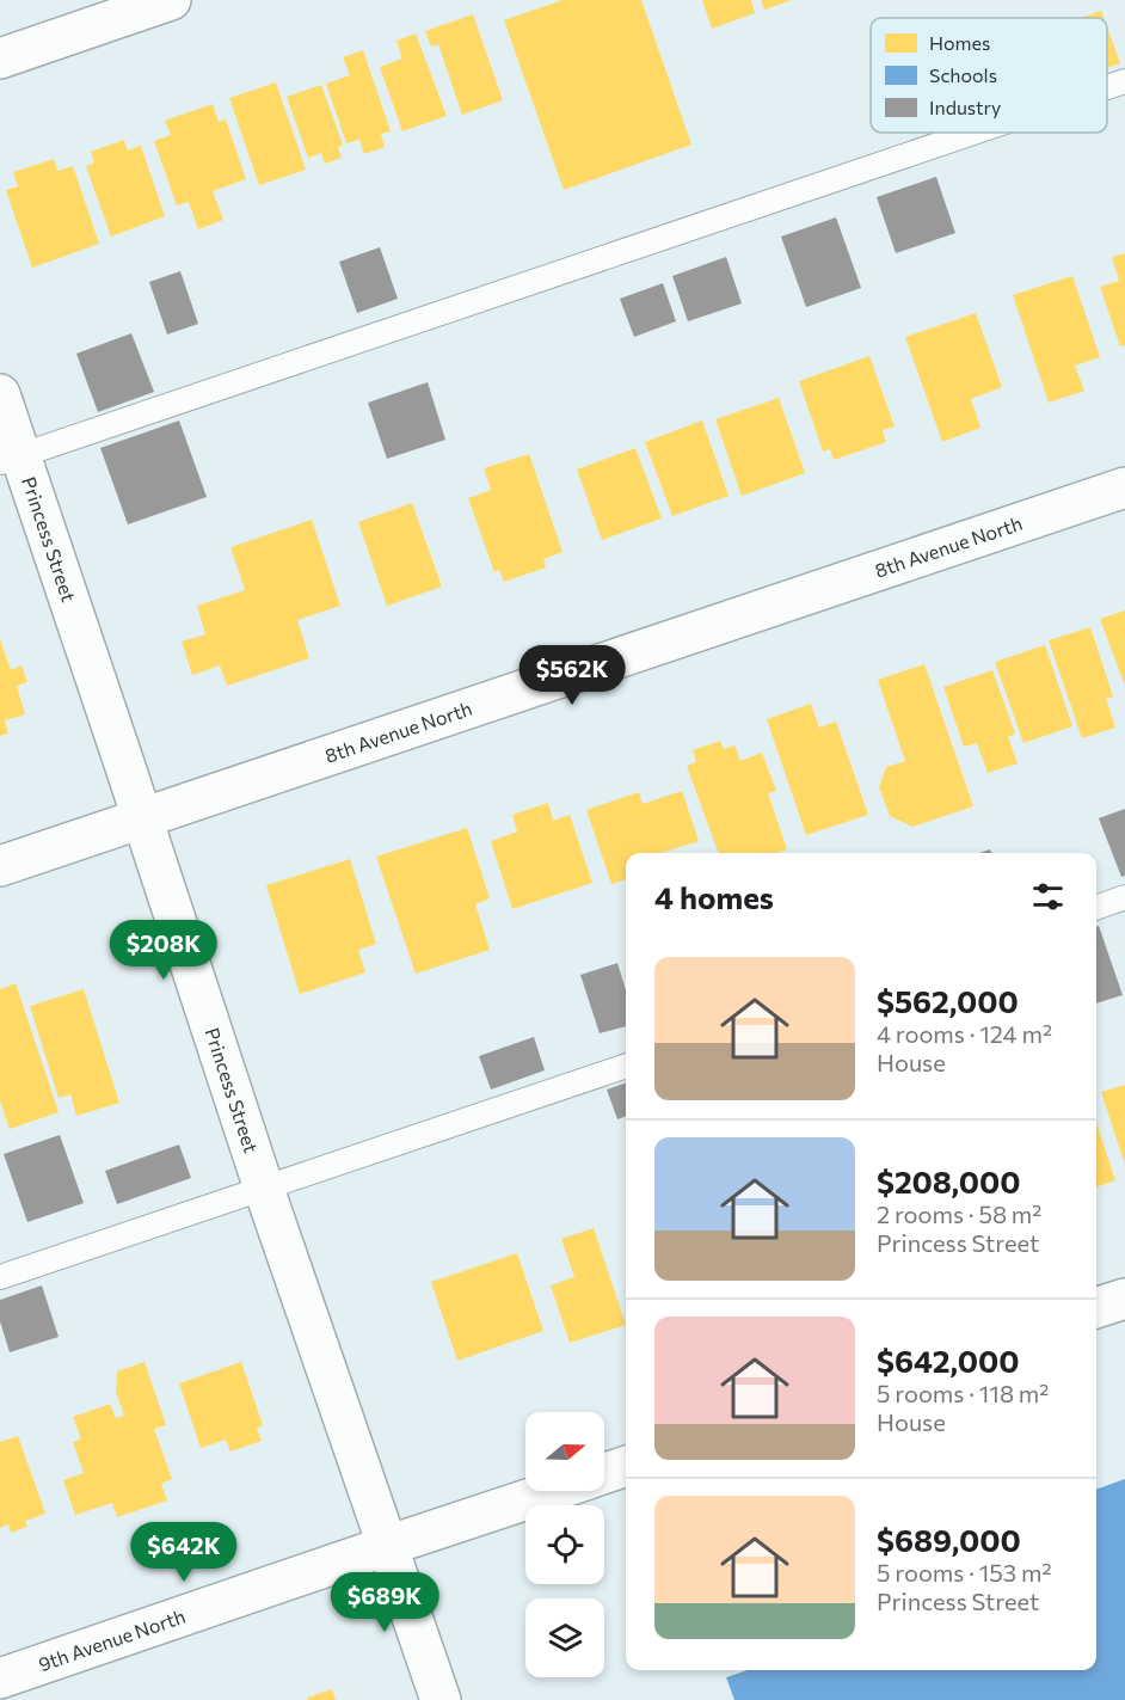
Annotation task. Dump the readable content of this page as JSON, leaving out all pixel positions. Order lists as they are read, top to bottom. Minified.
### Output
{"streets":{"street":["Princess Street","8th Avenue North","9th Avenue North"]},"crossings":[["Princess Street","8th Avenue North"],["Princess Street","9th Avenue North"]],"legend":["Homes","Schools","Industry"],"north":"right","page":{"price":["$562K","$208K","$642K","$689K"],"heading":"4 homes","list":[{"name":"$562,000","note":"4 rooms · 124 m² · House"},{"name":"$208,000","note":"2 rooms · 58 m² · Princess Street"},{"name":"$642,000","note":"5 rooms · 118 m² · House"},{"name":"$689,000","note":"5 rooms · 153 m² · Princess Street"}]}}
